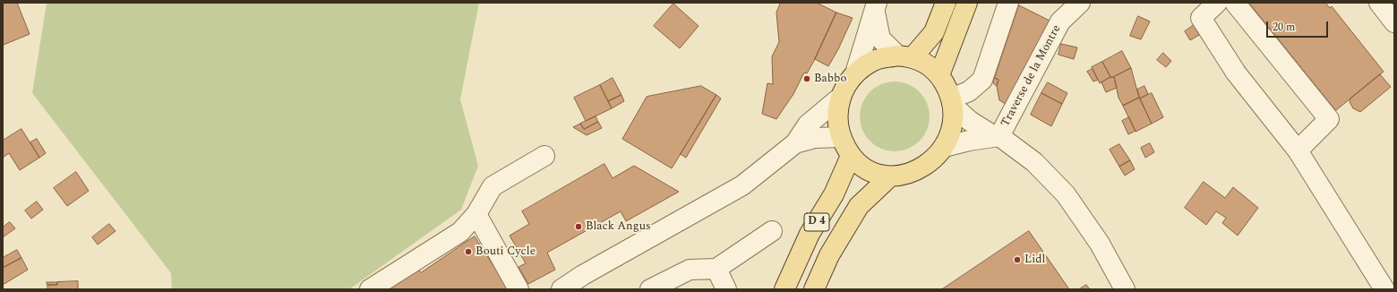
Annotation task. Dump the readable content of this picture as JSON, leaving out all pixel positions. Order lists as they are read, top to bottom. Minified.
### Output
{"streets":{"main road":["D 4"],"street":["Traverse de la Montre"]},"places":["Babbo","Black Angus","Bouti Cycle","Lidl"],"scale_bar":"20 m"}
